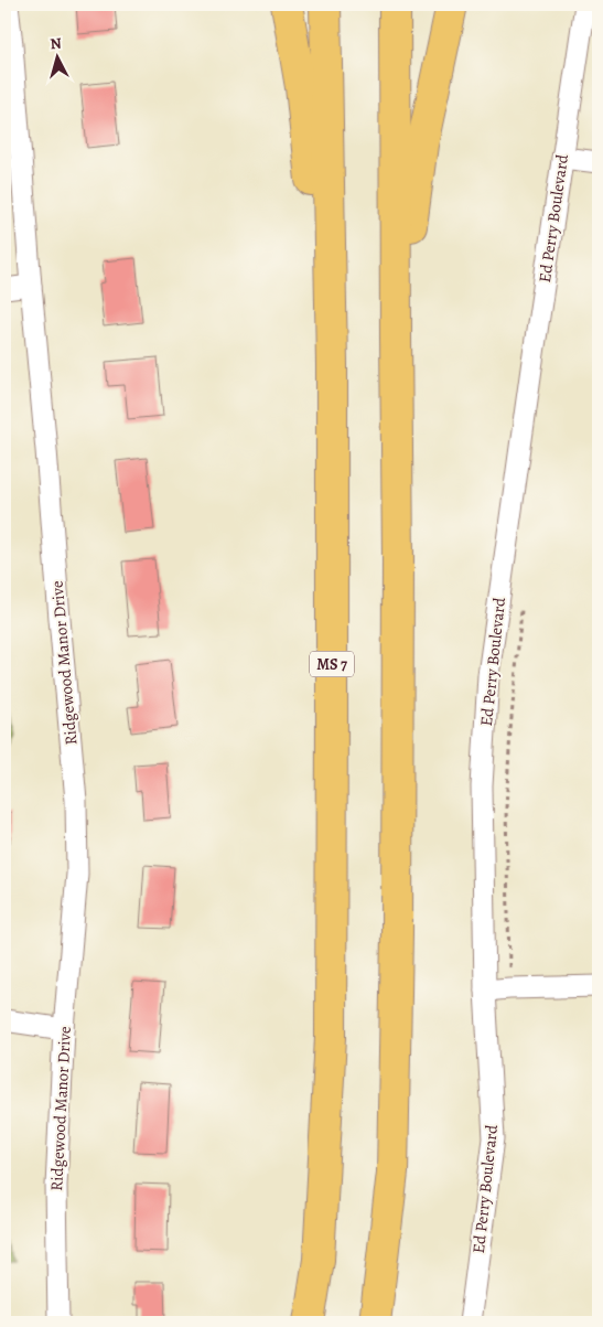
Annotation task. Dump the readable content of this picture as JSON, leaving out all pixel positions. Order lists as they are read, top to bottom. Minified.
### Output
{"streets":{"highway":["MS 7"],"street":["Ed Perry Boulevard","Ridgewood Manor Drive"]},"north":"top"}
